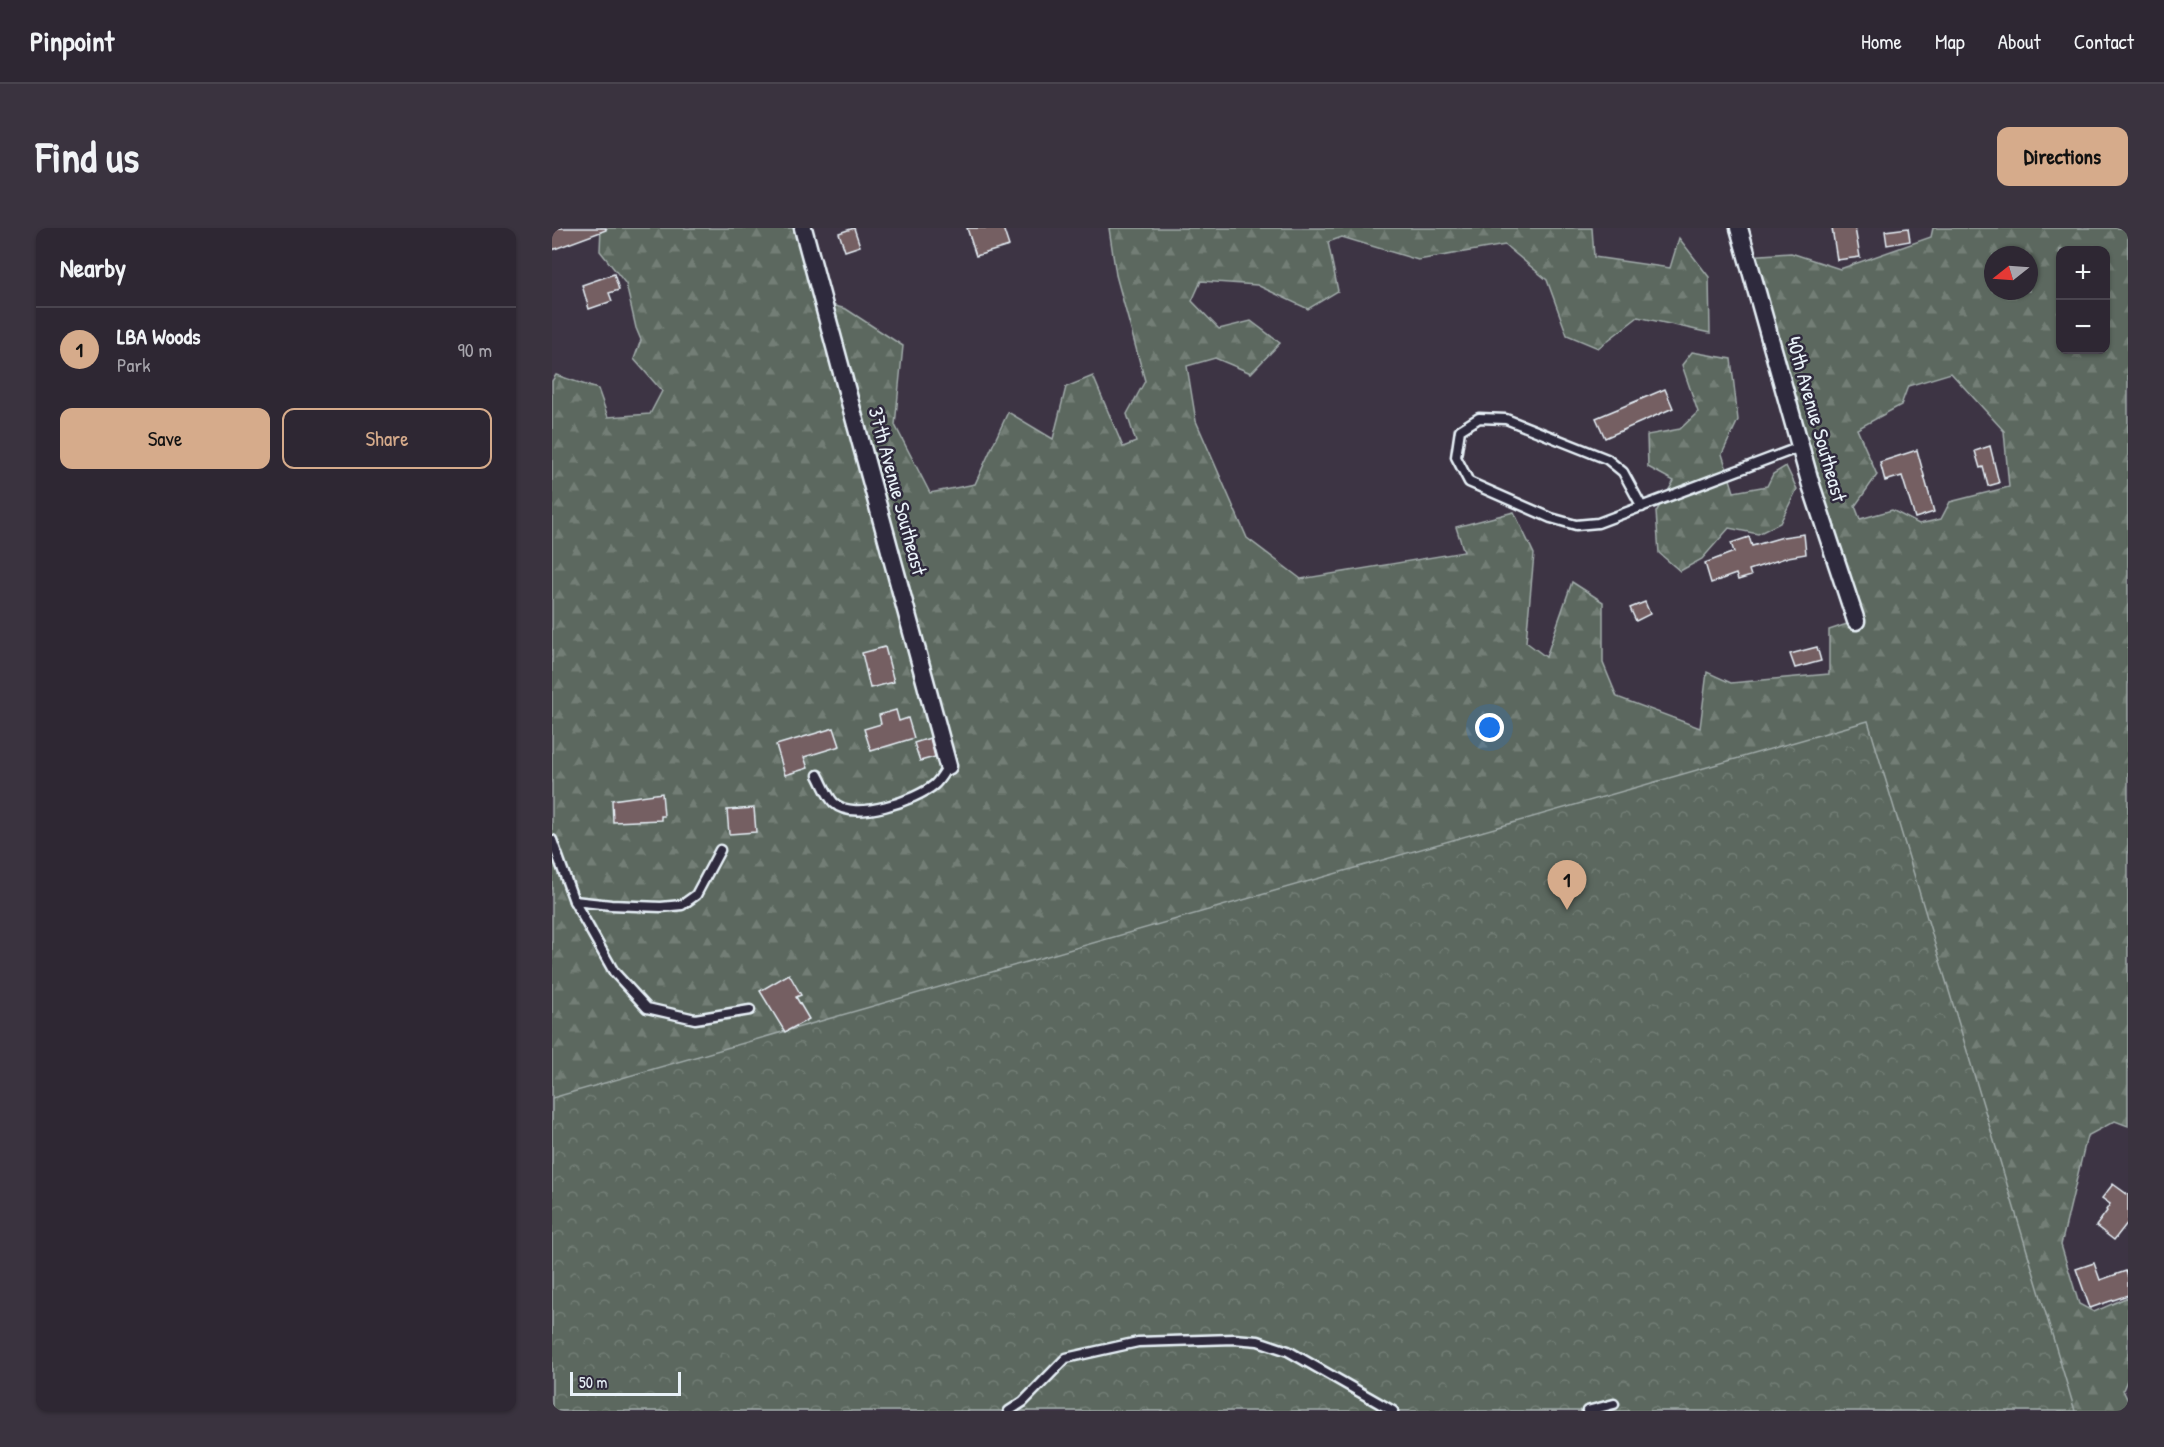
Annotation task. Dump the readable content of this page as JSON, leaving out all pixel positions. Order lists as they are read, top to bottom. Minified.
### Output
{"streets":{"street":["40th Avenue Southeast","37th Avenue Southeast"]},"scale_bar":"50 m","north":"left","page":{"header":"Pinpoint","nav":["Home","Map","About","Contact"],"buttons":["Directions",["Save","Share"]],"title":"Find us","heading":"Nearby","map_buttons":["+","−"],"list":[{"mark":"1","name":"LBA Woods","note":"Park","value":"90 m"}],"pins":"1","scale":"50 m"}}
